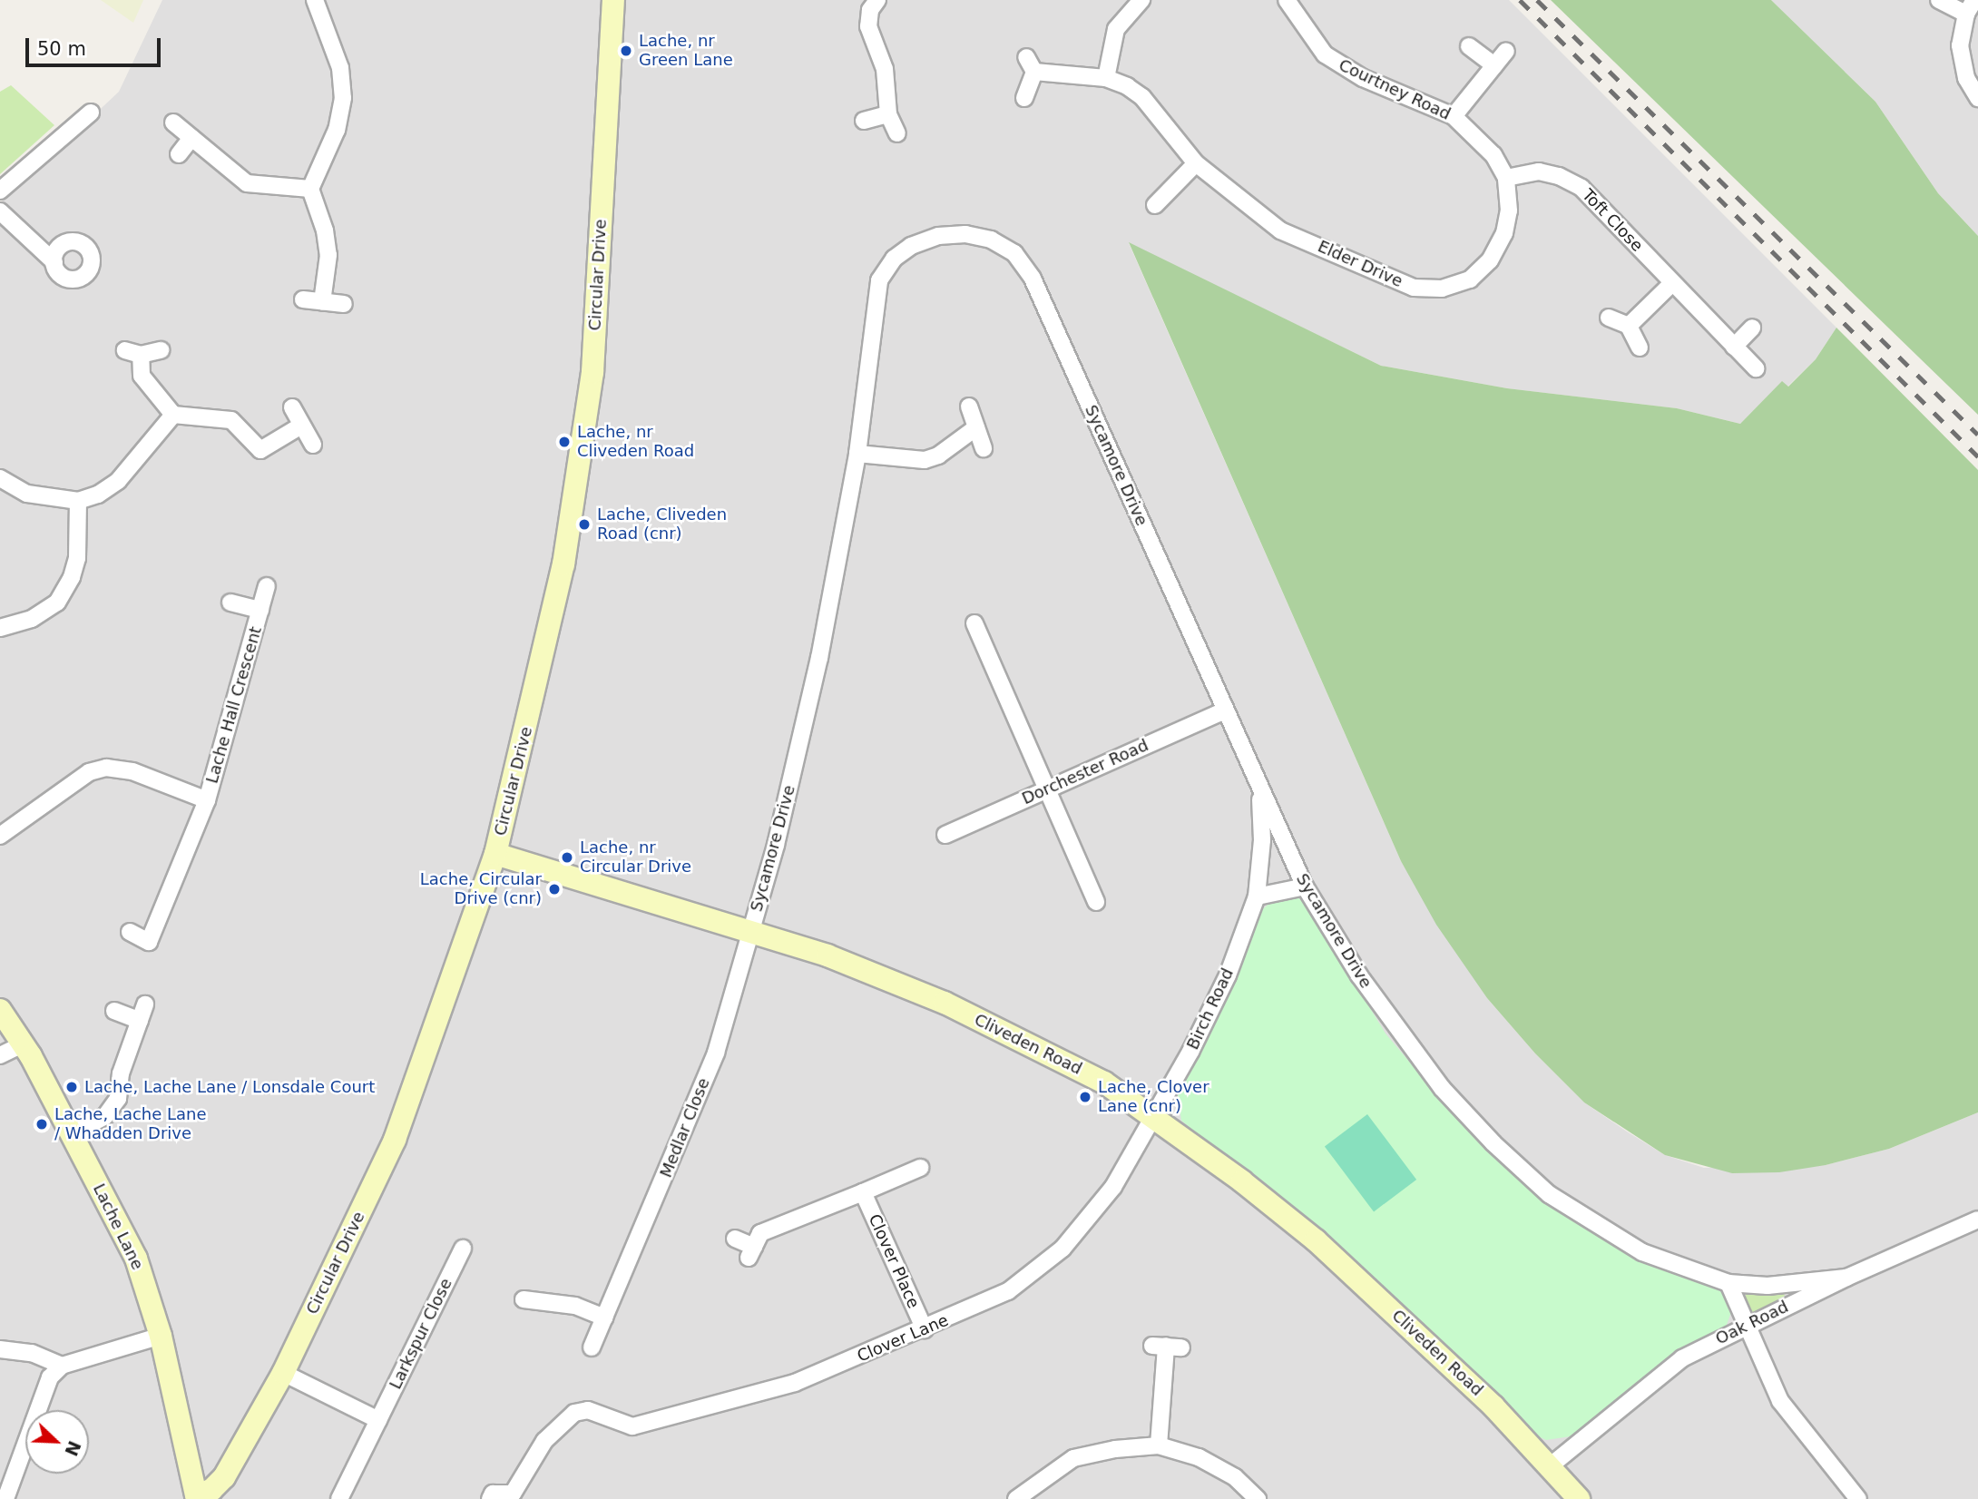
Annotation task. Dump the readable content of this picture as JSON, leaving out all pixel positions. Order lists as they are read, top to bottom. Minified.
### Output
{"streets":{"street":["Courtney Road","Toft Close","Elder Drive","Circular Drive","Sycamore Drive","Lache Hall Crescent","Dorchester Road","Birch Road","Cliveden Road","Medlar Close","Lache Lane","Clover Place","Oak Road","Larkspur Close","Clover Lane"]},"crossings":[["Courtney Road","Toft Close"],["Courtney Road","Elder Drive"],["Toft Close","Elder Drive"],["Circular Drive","Cliveden Road"],["Circular Drive","Lache Lane"],["Sycamore Drive","Dorchester Road"],["Sycamore Drive","Birch Road"],["Sycamore Drive","Cliveden Road"],["Sycamore Drive","Medlar Close"],["Sycamore Drive","Oak Road"],["Birch Road","Cliveden Road"],["Birch Road","Clover Lane"],["Cliveden Road","Medlar Close"],["Cliveden Road","Oak Road"],["Cliveden Road","Clover Lane"],["Clover Place","Clover Lane"]],"places":["Lache, nr Green Lane","Lache, nr Cliveden Road","Lache, Cliveden Road (cnr)","Lache, nr Circular Drive","Lache, Circular Drive (cnr)","Lache, Lache Lane / Lonsdale Court","Lache, Clover Lane (cnr)","Lache, Lache Lane / Whadden Drive"],"scale_bar":"50 m","north":"bottom right"}
